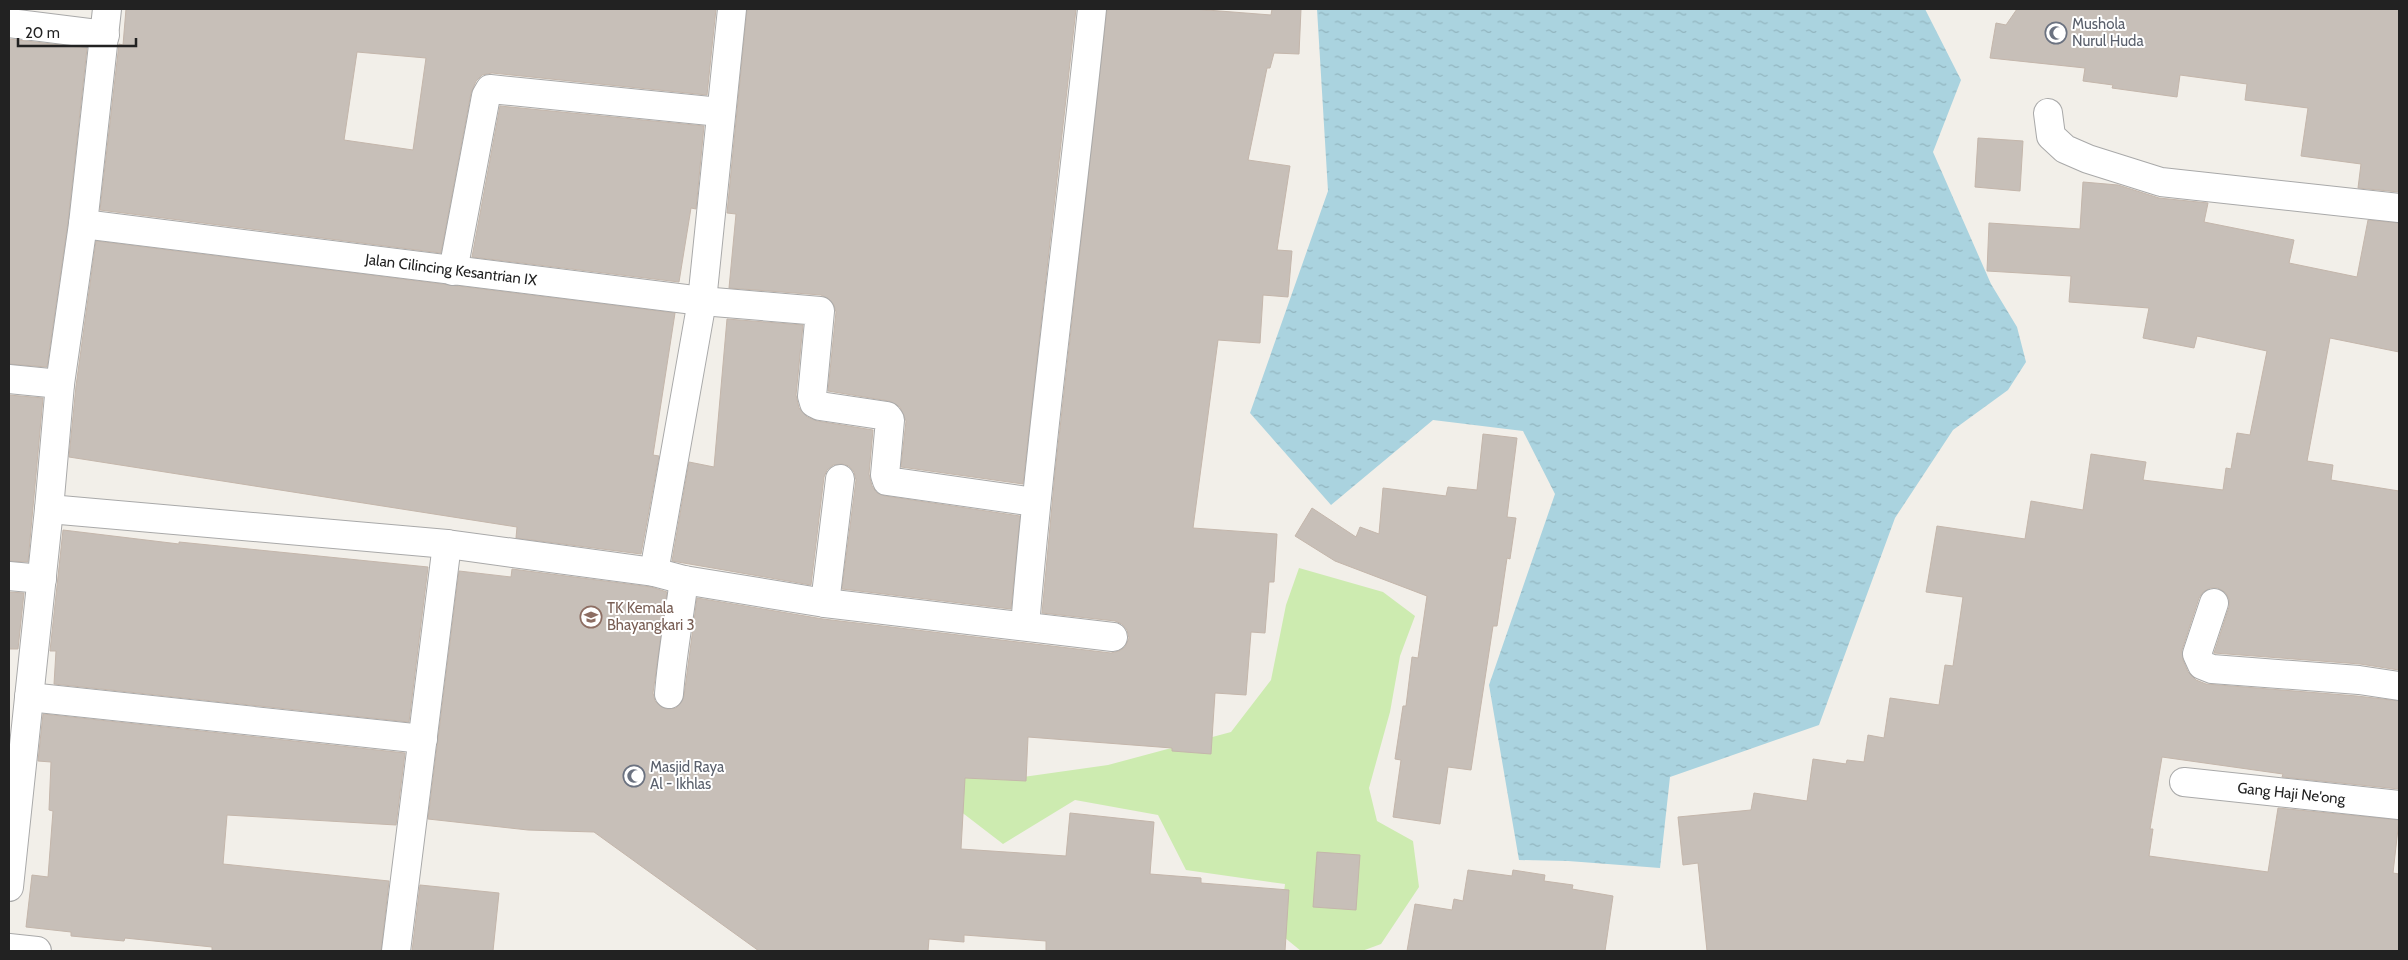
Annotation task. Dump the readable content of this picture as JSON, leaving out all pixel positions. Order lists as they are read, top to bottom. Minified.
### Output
{"streets":{"street":["Jalan Cilincing Kesantrian IX","Gang Haji Ne'ong"]},"places":{"mosque":["Mushola Nurul Huda","Masjid Raya Al - Ikhlas"],"school or university":["TK Kemala Bhayangkari 3"]},"scale_bar":"20 m"}
